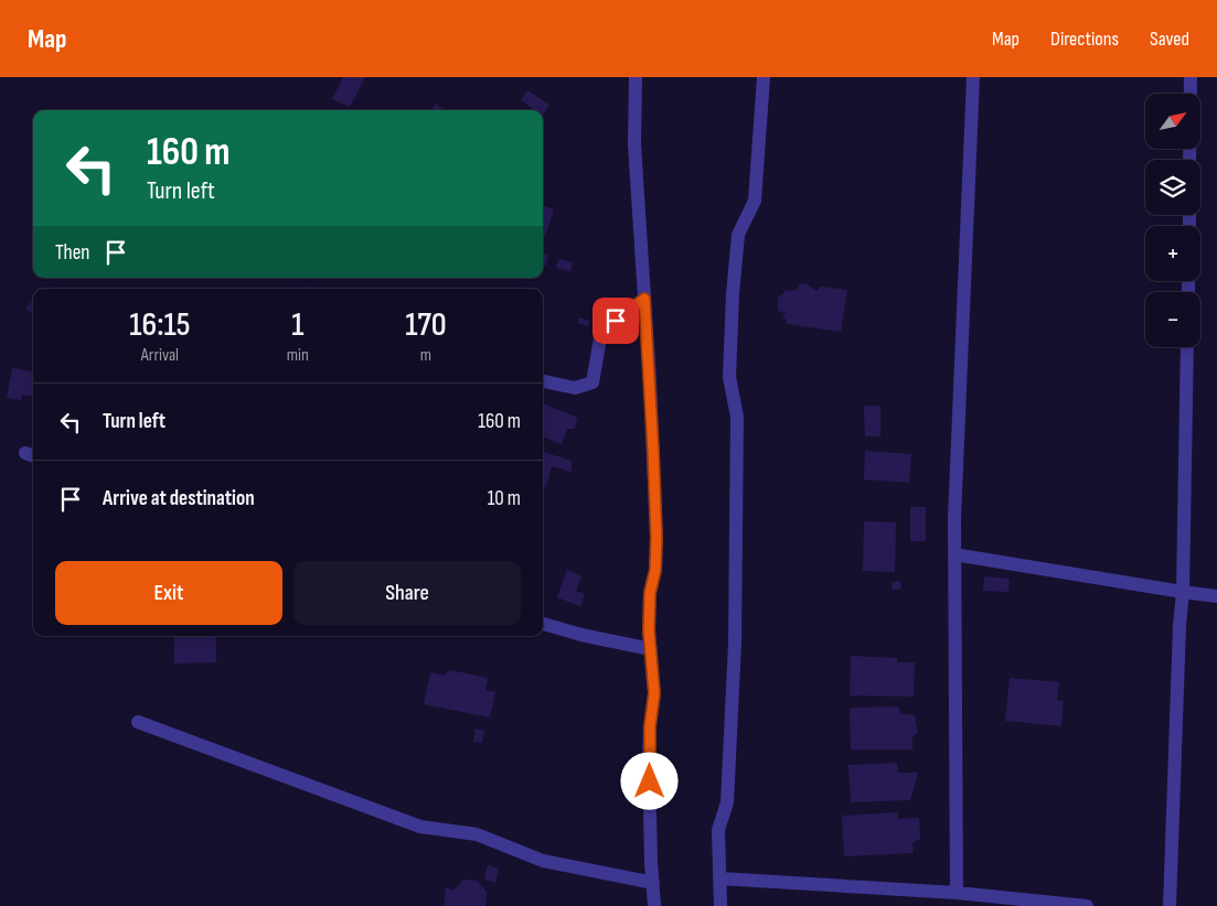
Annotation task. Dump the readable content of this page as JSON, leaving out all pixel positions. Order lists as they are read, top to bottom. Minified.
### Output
{"north":"top right","page":{"header":"Map","nav":["Map","Directions","Saved"],"map_buttons":["+","−"],"turn":["160 m","Turn left"],"then":"Then","eta":["16:15","Arrival","1","min","170","m"],"list":[{"name":"Turn left","value":"160 m"},{"name":"Arrive at destination","value":"10 m"}],"buttons":["Exit","Share"]}}
